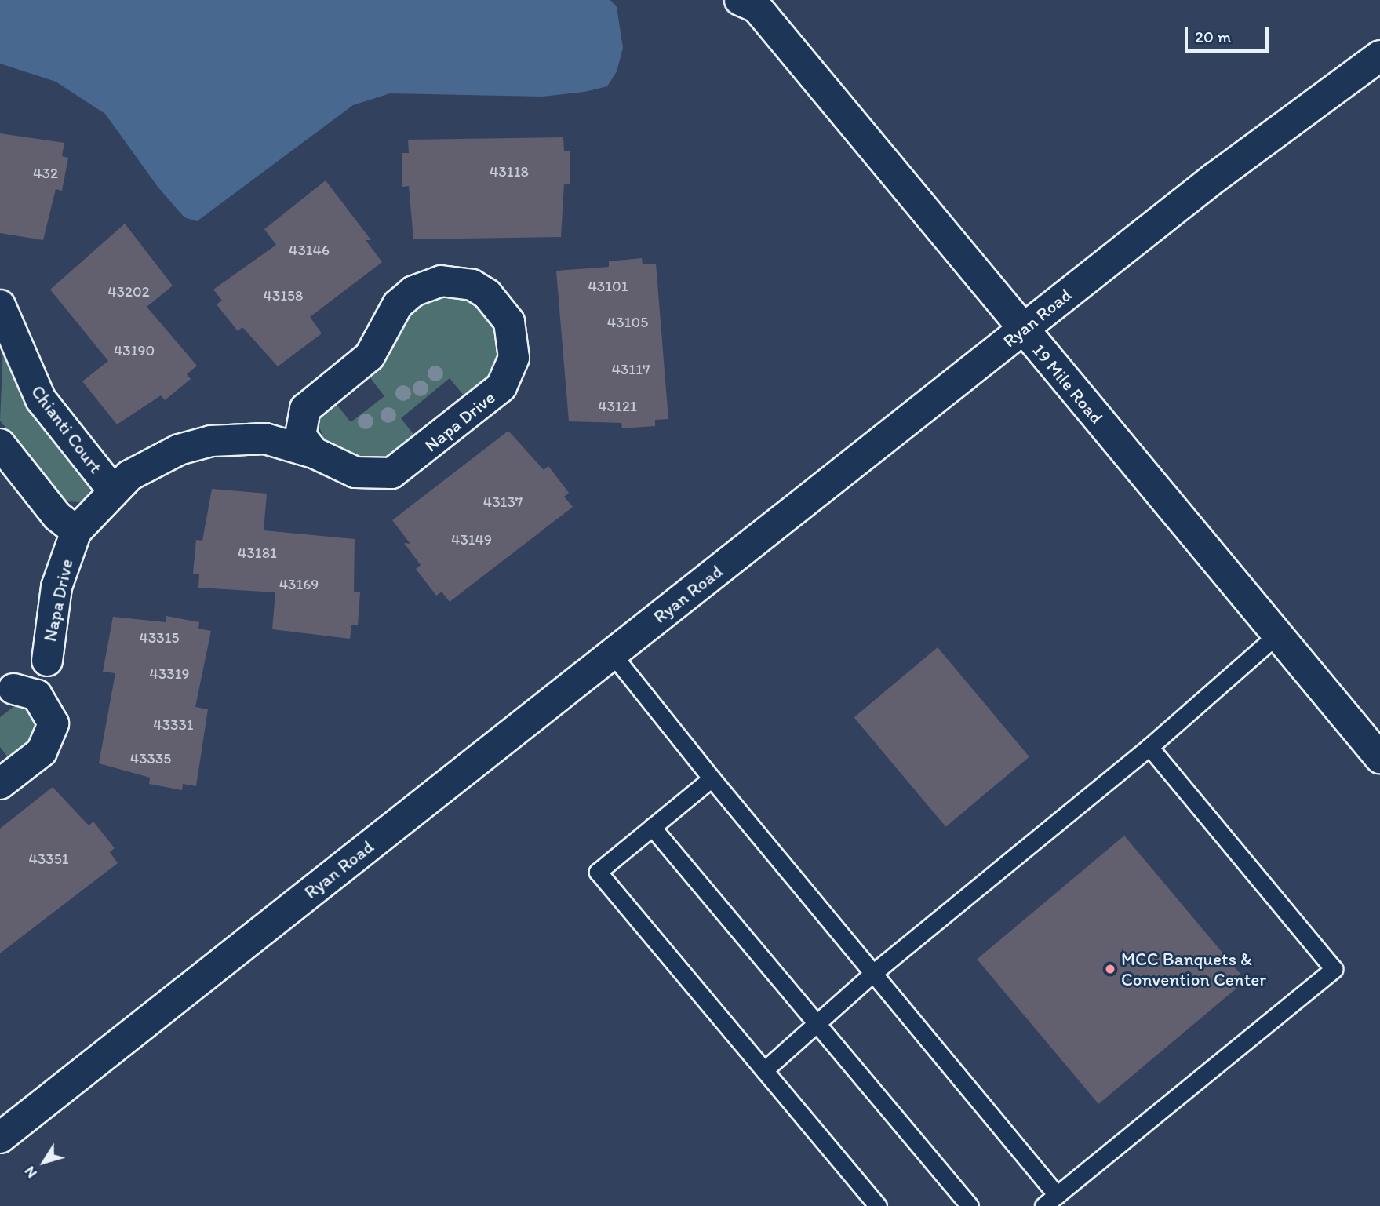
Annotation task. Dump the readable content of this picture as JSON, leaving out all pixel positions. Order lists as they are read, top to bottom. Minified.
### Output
{"streets":{"main road":["Ryan Road","19 Mile Road","Napa Drive","Chianti Court"]},"crossings":[["Ryan Road","19 Mile Road"],["Napa Drive","Chianti Court"]],"places":["MCC Banquets & Convention Center"],"house_numbers":["43118","432","43146","43101","43202","43158","43105","43190","43117","43121","43137","43149","43181","43169","43315","43319","43331","43335","43351"],"scale_bar":"20 m","north":"bottom left"}
